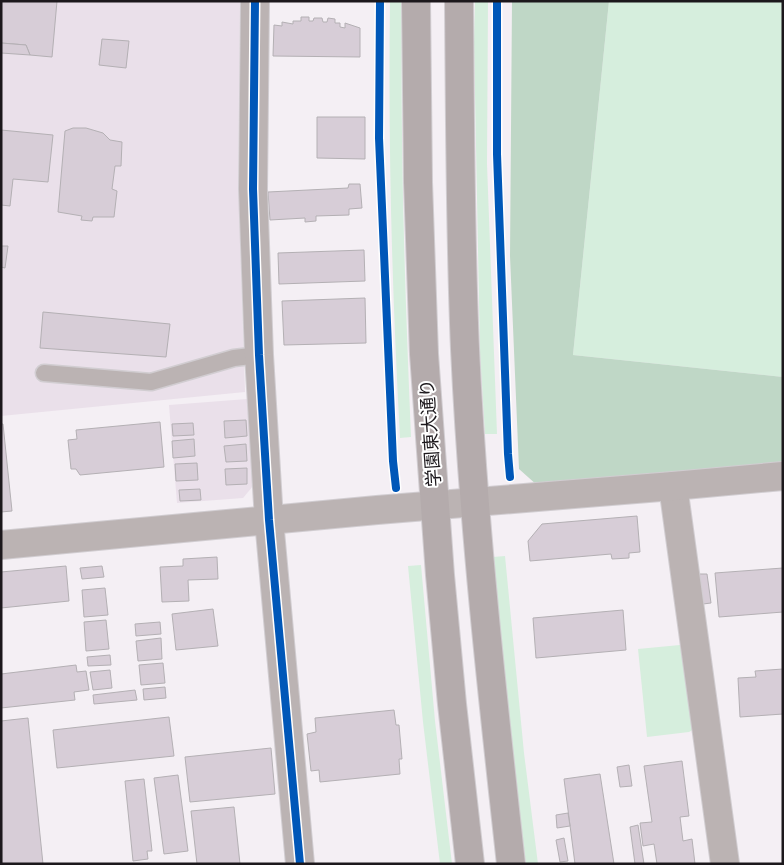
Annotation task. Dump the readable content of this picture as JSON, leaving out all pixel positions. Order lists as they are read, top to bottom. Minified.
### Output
{"streets":{"main road":["学園東大通り"]}}
